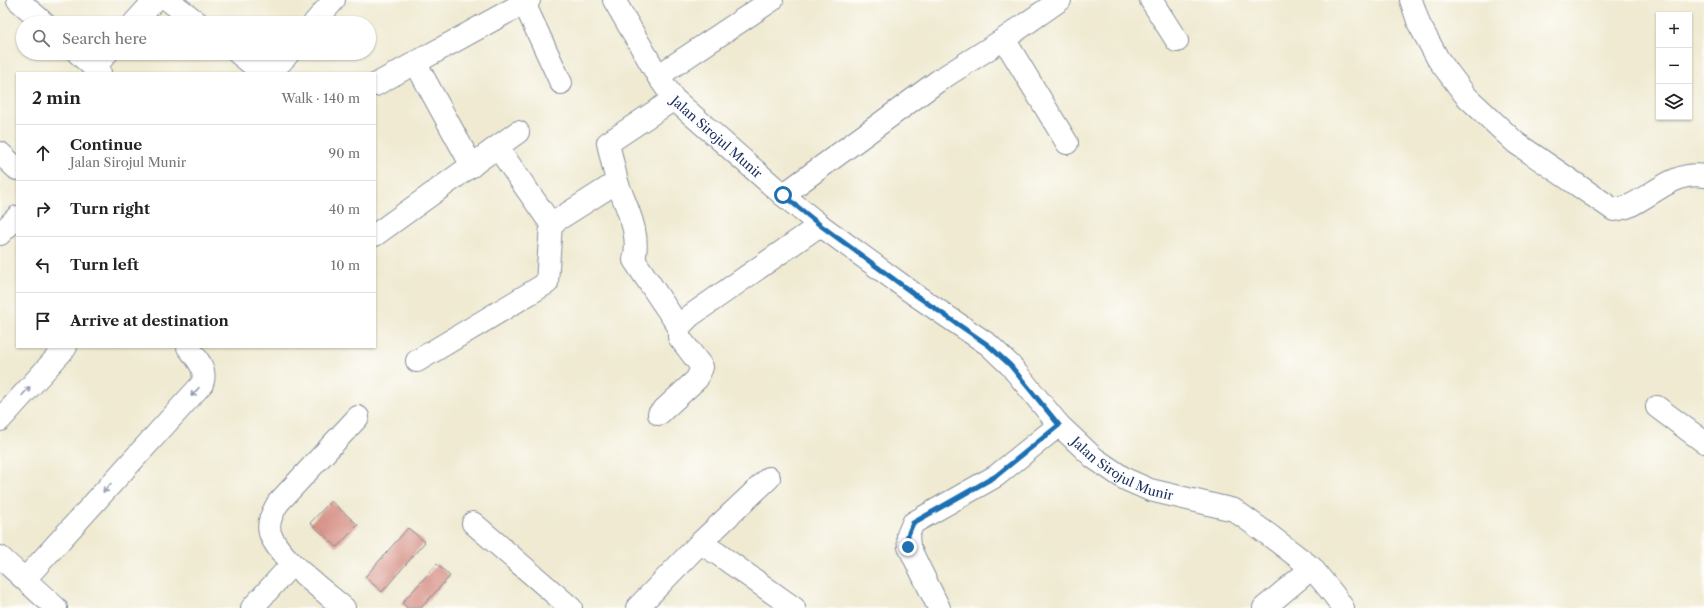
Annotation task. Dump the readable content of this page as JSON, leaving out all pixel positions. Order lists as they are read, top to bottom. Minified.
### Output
{"streets":{"street":["Jalan Sirojul Munir"]},"page":{"map_buttons":["+","−"],"search":"Search here","heading":["2 min","Walk · 140 m"],"list":[["Continue","Jalan Sirojul Munir","90 m"],["Turn right","40 m"],["Turn left","10 m"],"Arrive at destination"]}}
